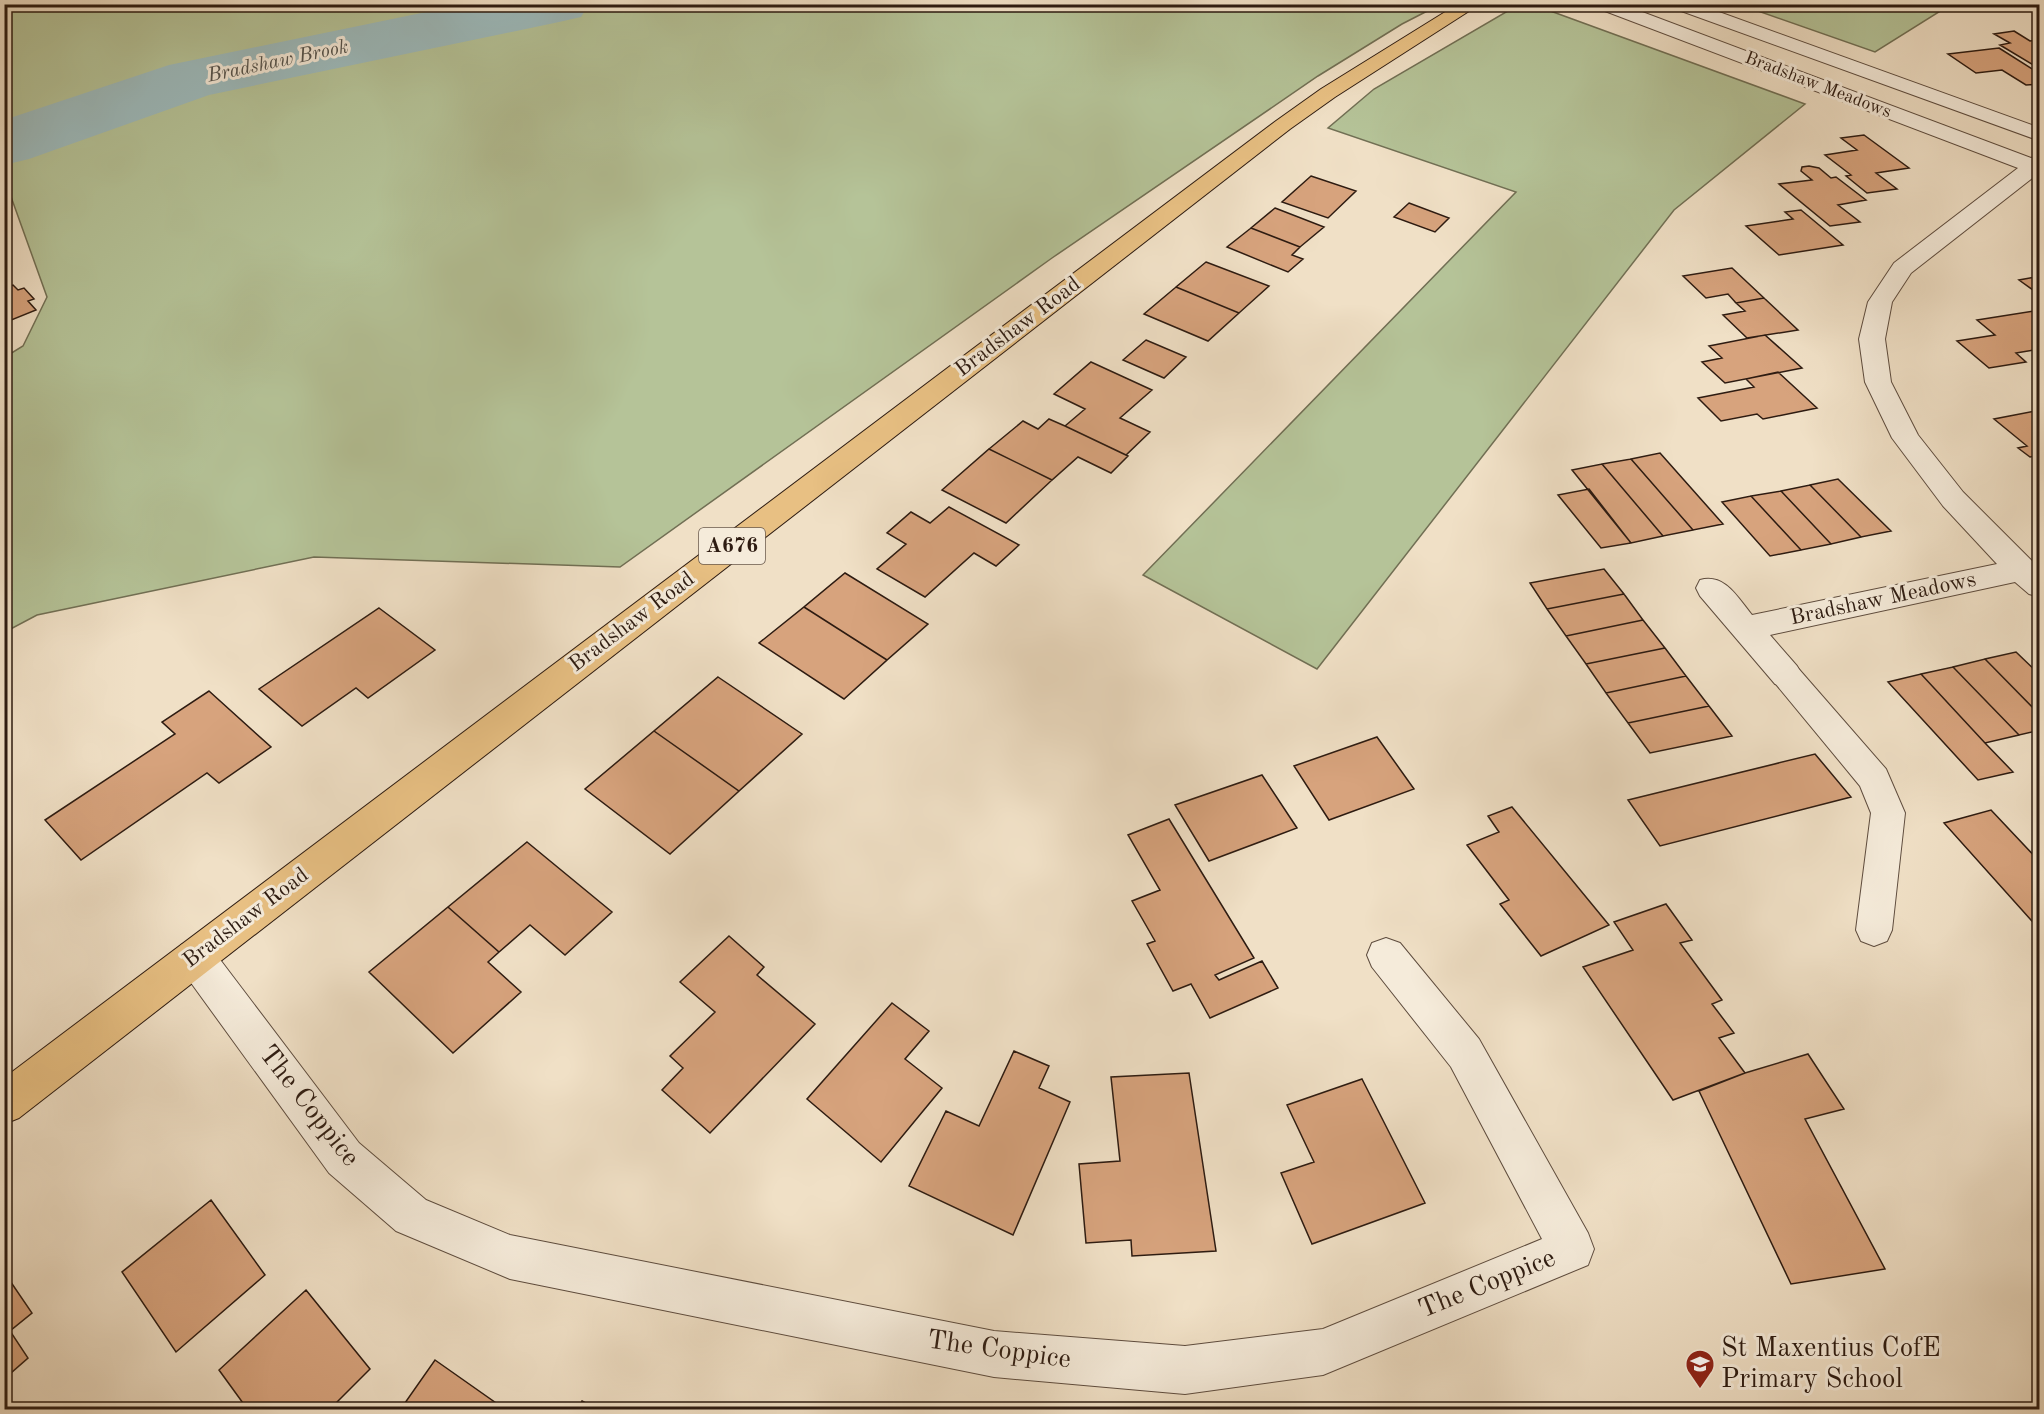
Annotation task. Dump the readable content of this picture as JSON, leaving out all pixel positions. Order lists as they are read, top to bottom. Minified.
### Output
{"streets":{"main road":["Bradshaw Road","A676"],"street":["Bradshaw Meadows","The Coppice"]},"crossings":[["Bradshaw Road","The Coppice"]],"water":["Bradshaw Brook"],"places":{"school or university":["St Maxentius CofE Primary School"]}}
